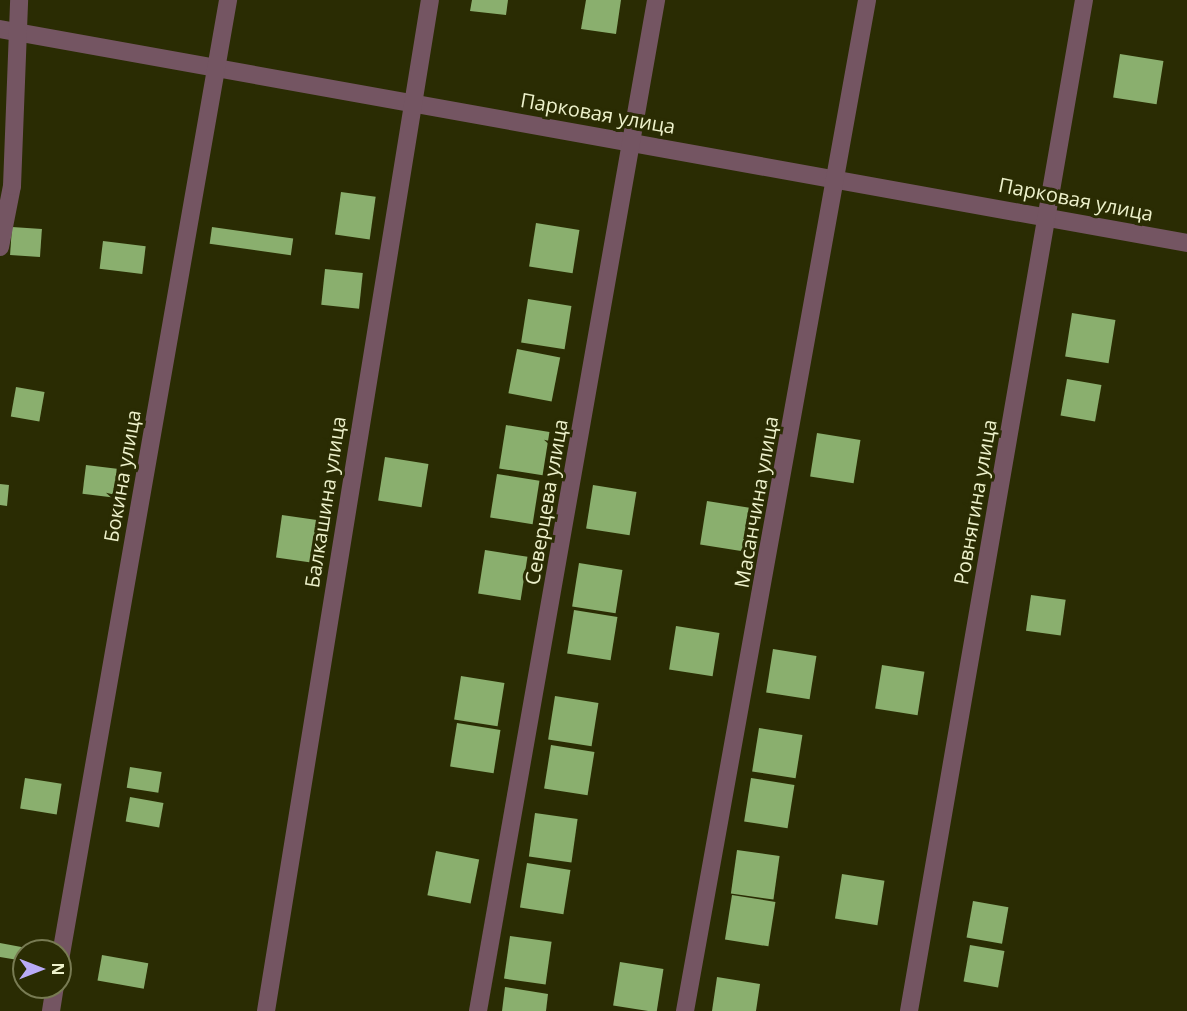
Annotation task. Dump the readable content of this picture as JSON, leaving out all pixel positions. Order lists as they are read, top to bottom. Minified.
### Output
{"streets":{"street":["Парковая улица","Бокина улица","Балкашина улица","Северцева улица","Масанчина улица","Ровнягина улица"]},"crossings":[["Парковая улица","Бокина улица"],["Парковая улица","Балкашина улица"],["Парковая улица","Северцева улица"],["Парковая улица","Масанчина улица"],["Парковая улица","Ровнягина улица"]],"north":"right"}
